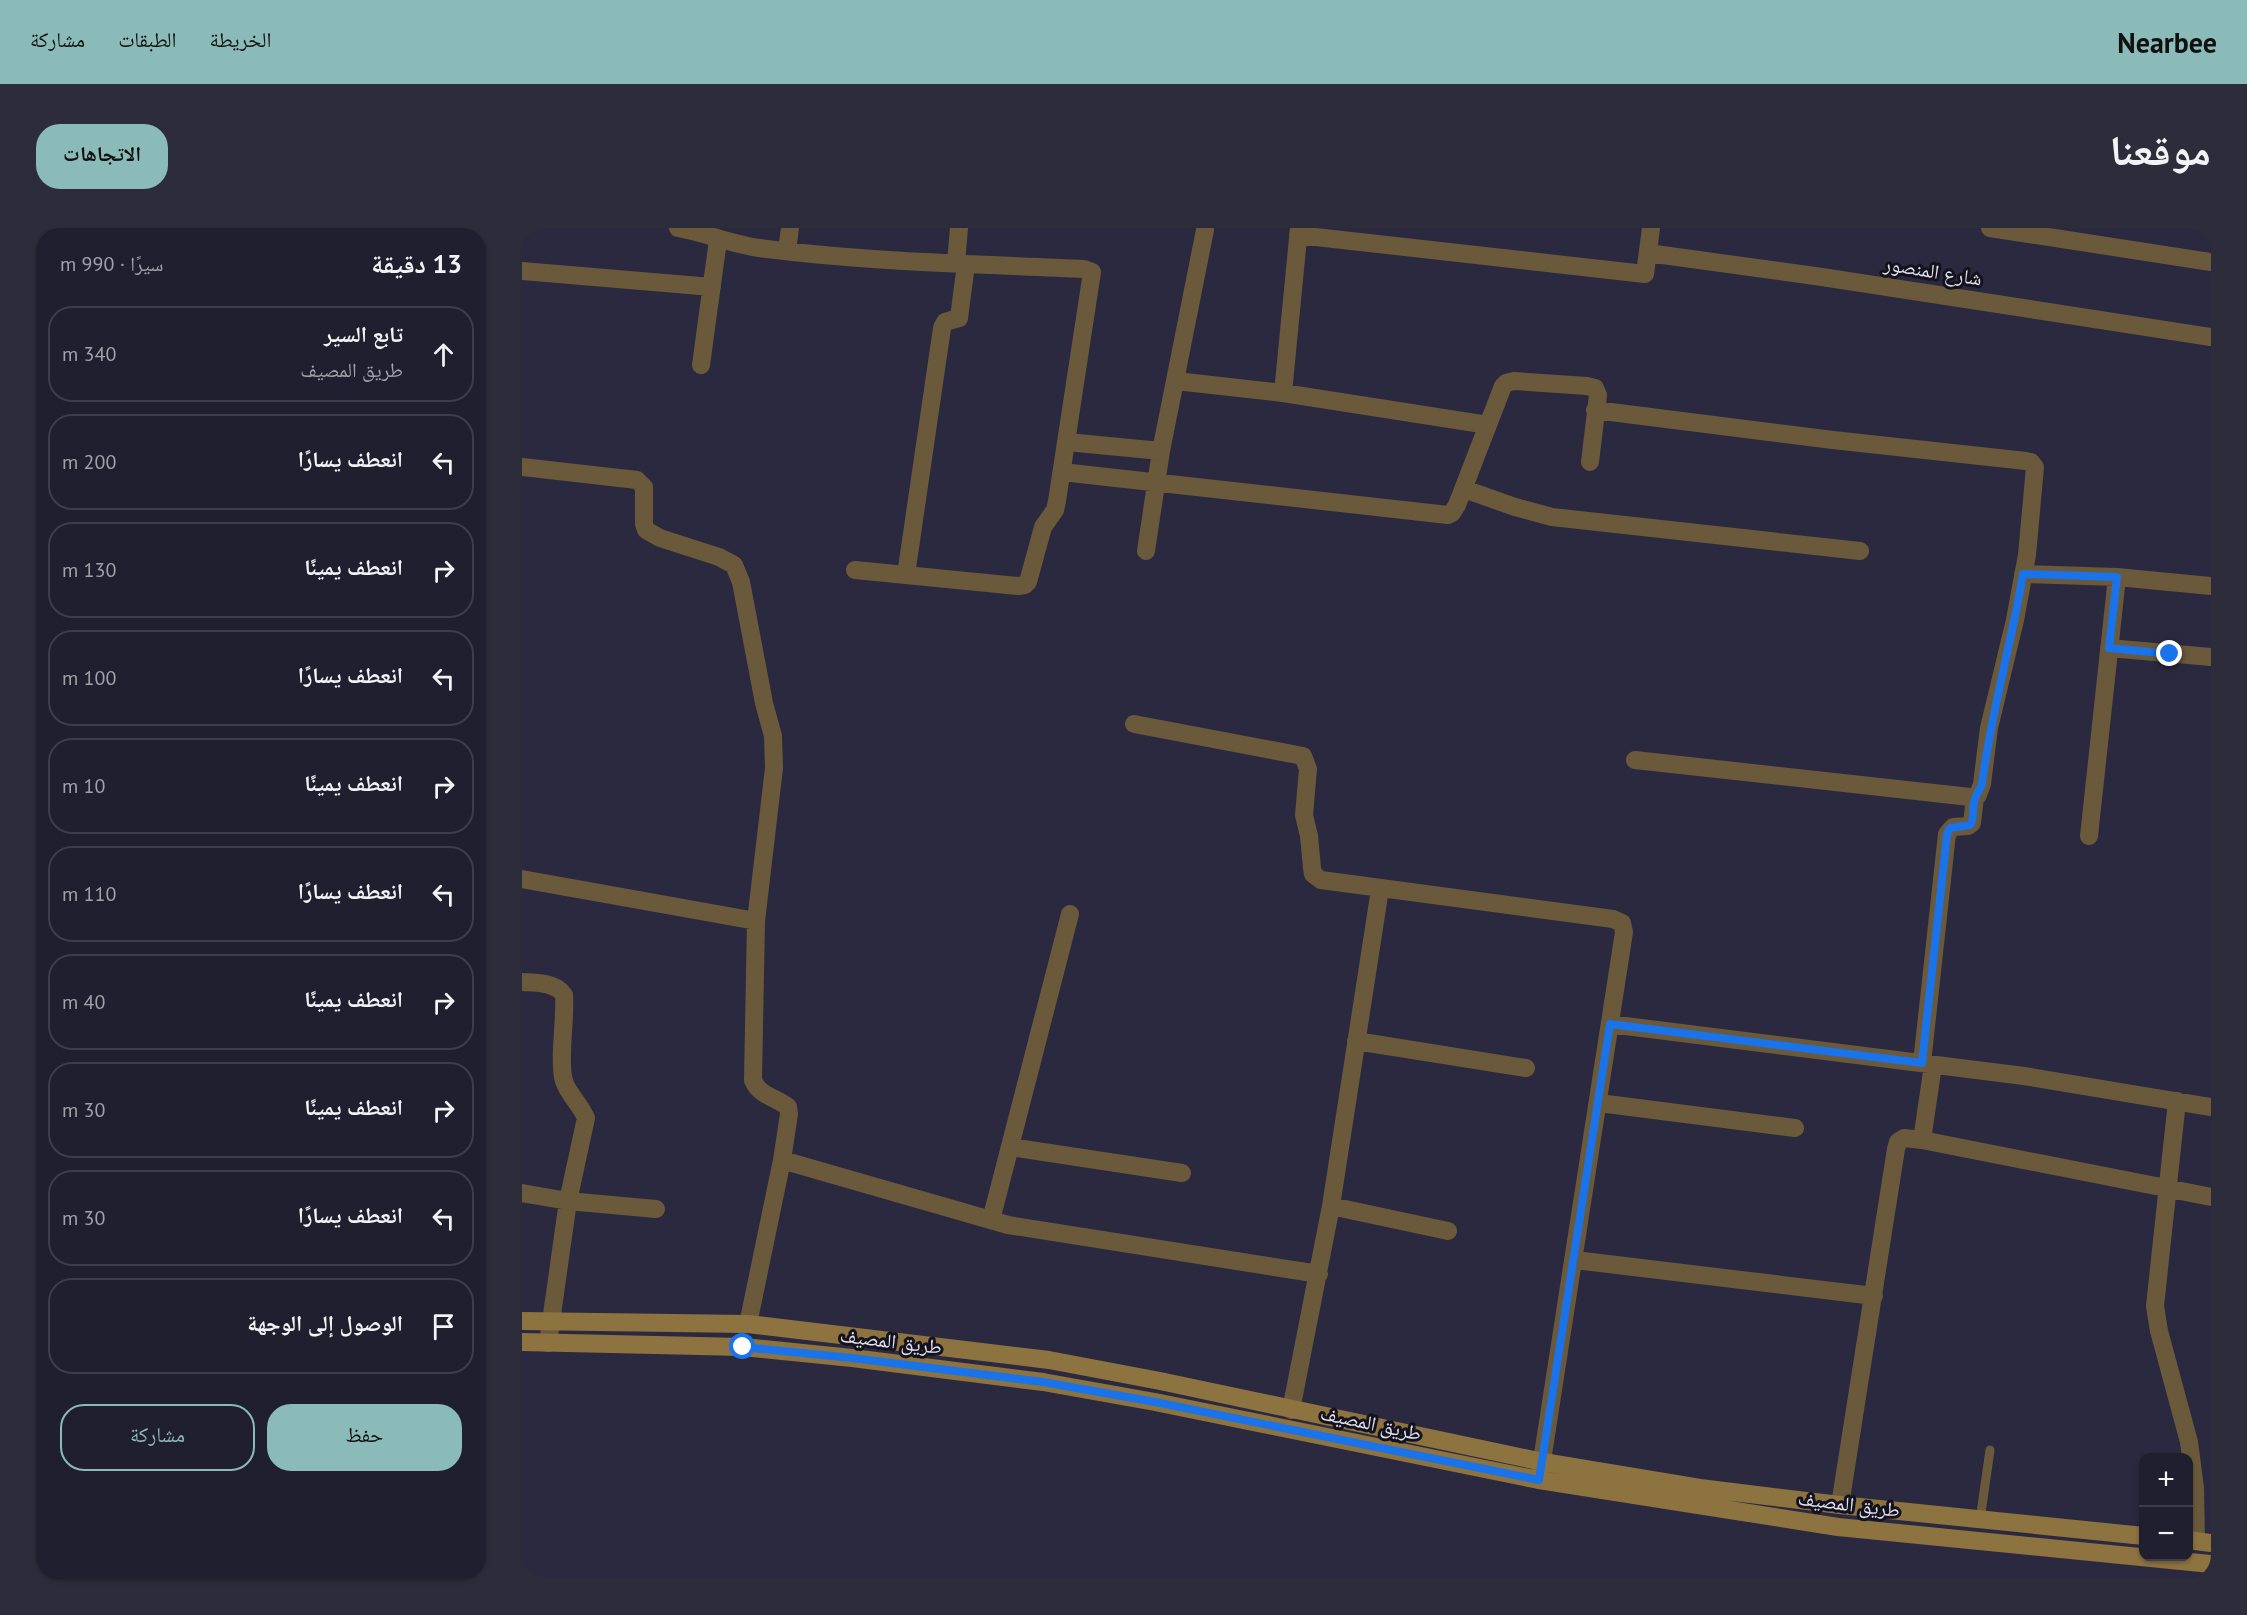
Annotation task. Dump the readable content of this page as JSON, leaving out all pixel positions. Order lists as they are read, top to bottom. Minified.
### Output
{"streets":{"street":["شارع المنصور","طريق المصيف"]},"page":{"header":"Nearbee","nav":["الخريطة","الطبقات","مشاركة"],"title":"موقعنا","buttons":["الاتجاهات",["حفظ","مشاركة"]],"heading":["13 دقيقة","سيرًا · 990 m"],"list":[["تابع السير","طريق المصيف","340 m"],["انعطف يسارًا","200 m"],["انعطف يمينًا","130 m"],["انعطف يسارًا","100 m"],["انعطف يمينًا","10 m"],["انعطف يسارًا","110 m"],["انعطف يمينًا","40 m"],["انعطف يمينًا","30 m"],["انعطف يسارًا","30 m"],"الوصول إلى الوجهة"],"map_buttons":["+","−"]}}
